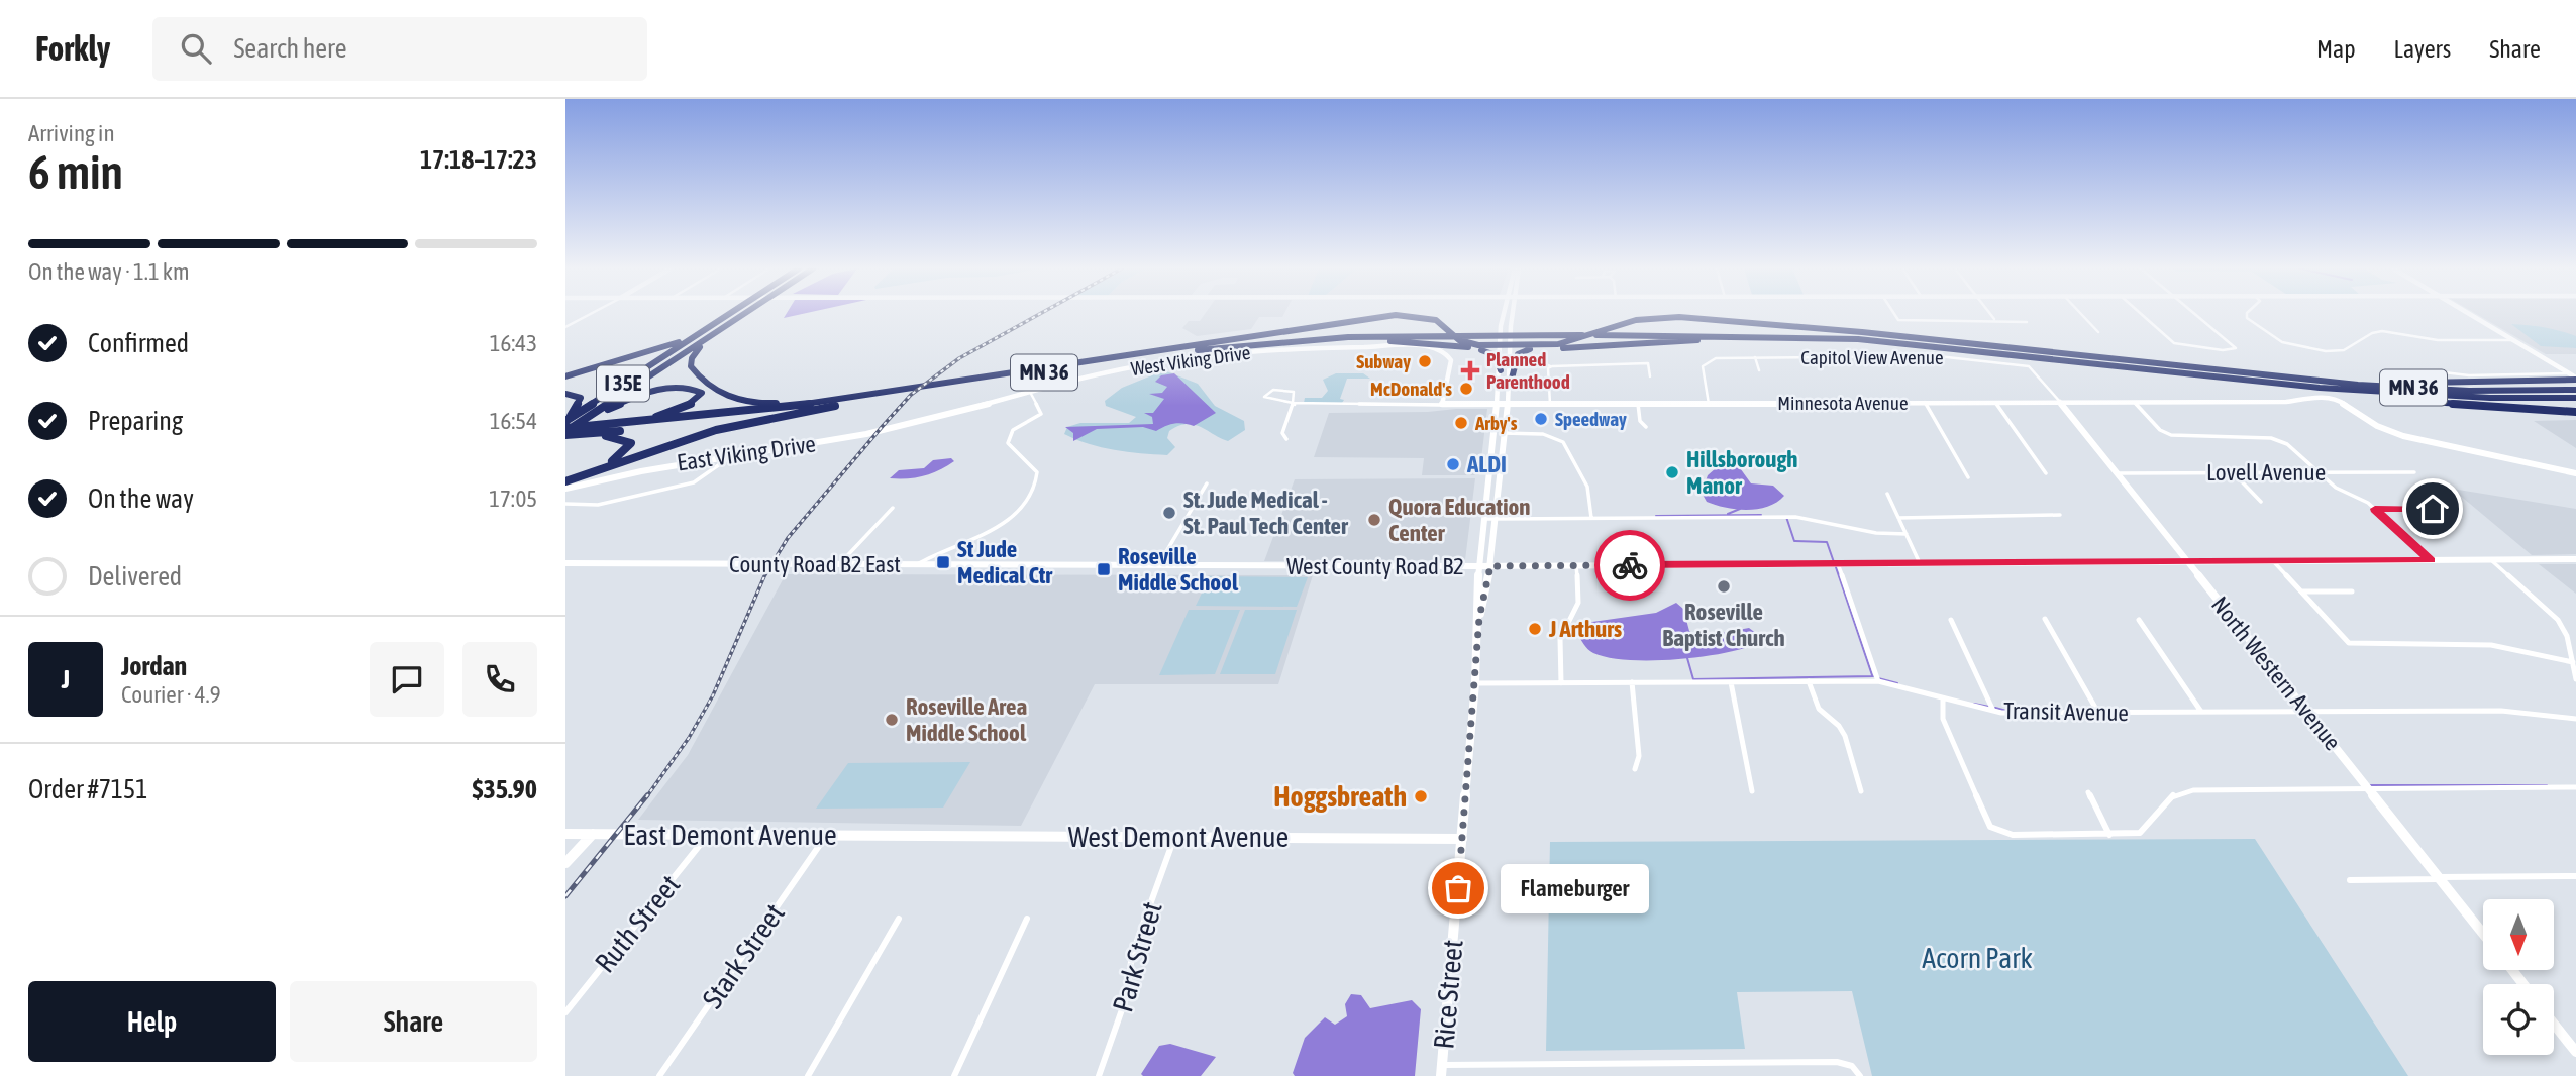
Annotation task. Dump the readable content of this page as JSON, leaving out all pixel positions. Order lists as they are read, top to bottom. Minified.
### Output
{"streets":{"highway":["MN 36","I 35E"],"street":["Capitol View Avenue","West Viking Drive","Minnesota Avenue","East Viking Drive","Lovell Avenue","County Road B2 East","West County Road B2","North Western Avenue","Transit Avenue","East Demont Avenue","West Demont Avenue","Ruth Street","Stark Street","Park Street","Rice Street"]},"crossings":[["Capitol View Avenue","Minnesota Avenue"],["Capitol View Avenue","North Western Avenue"],["West Viking Drive","Minnesota Avenue"],["West Viking Drive","East Viking Drive"],["MN 36","I 35E"],["Minnesota Avenue","North Western Avenue"],["Minnesota Avenue","Rice Street"],["Lovell Avenue","North Western Avenue"],["County Road B2 East","West County Road B2"],["West County Road B2","North Western Avenue"],["West County Road B2","Rice Street"],["North Western Avenue","Transit Avenue"],["Transit Avenue","Rice Street"],["East Demont Avenue","West Demont Avenue"],["East Demont Avenue","Ruth Street"],["East Demont Avenue","Stark Street"],["West Demont Avenue","Park Street"],["West Demont Avenue","Rice Street"]],"parks":["Acorn Park"],"places":{"other":["Subway","McDonald's","Speedway","Arby's","ALDI","Hillsborough Manor","St. Jude Medical - St. Paul Tech Center","Quora Education Center","Roseville Baptist Church","J Arthurs","Roseville Area Middle School","Hoggsbreath","Flameburger"],"health":["Planned Parenthood"],"transit":["St Jude Medical Ctr","Roseville Middle School"]},"north":"bottom","page":{"header":"Forkly","search":"Search here","nav":["Map","Layers","Share"],"heading":["6 min","Arriving in","17:18–17:23"],"panel":["Jordan","Courier · 4.9","Order #7151","$35.90"],"bar":"On the way · 1.1 km","list":[["Confirmed","16:43"],["Preparing","16:54"],["On the way","17:05"],"Delivered"],"round":"J","bubble":"Flameburger","buttons":["Help","Share"]}}
